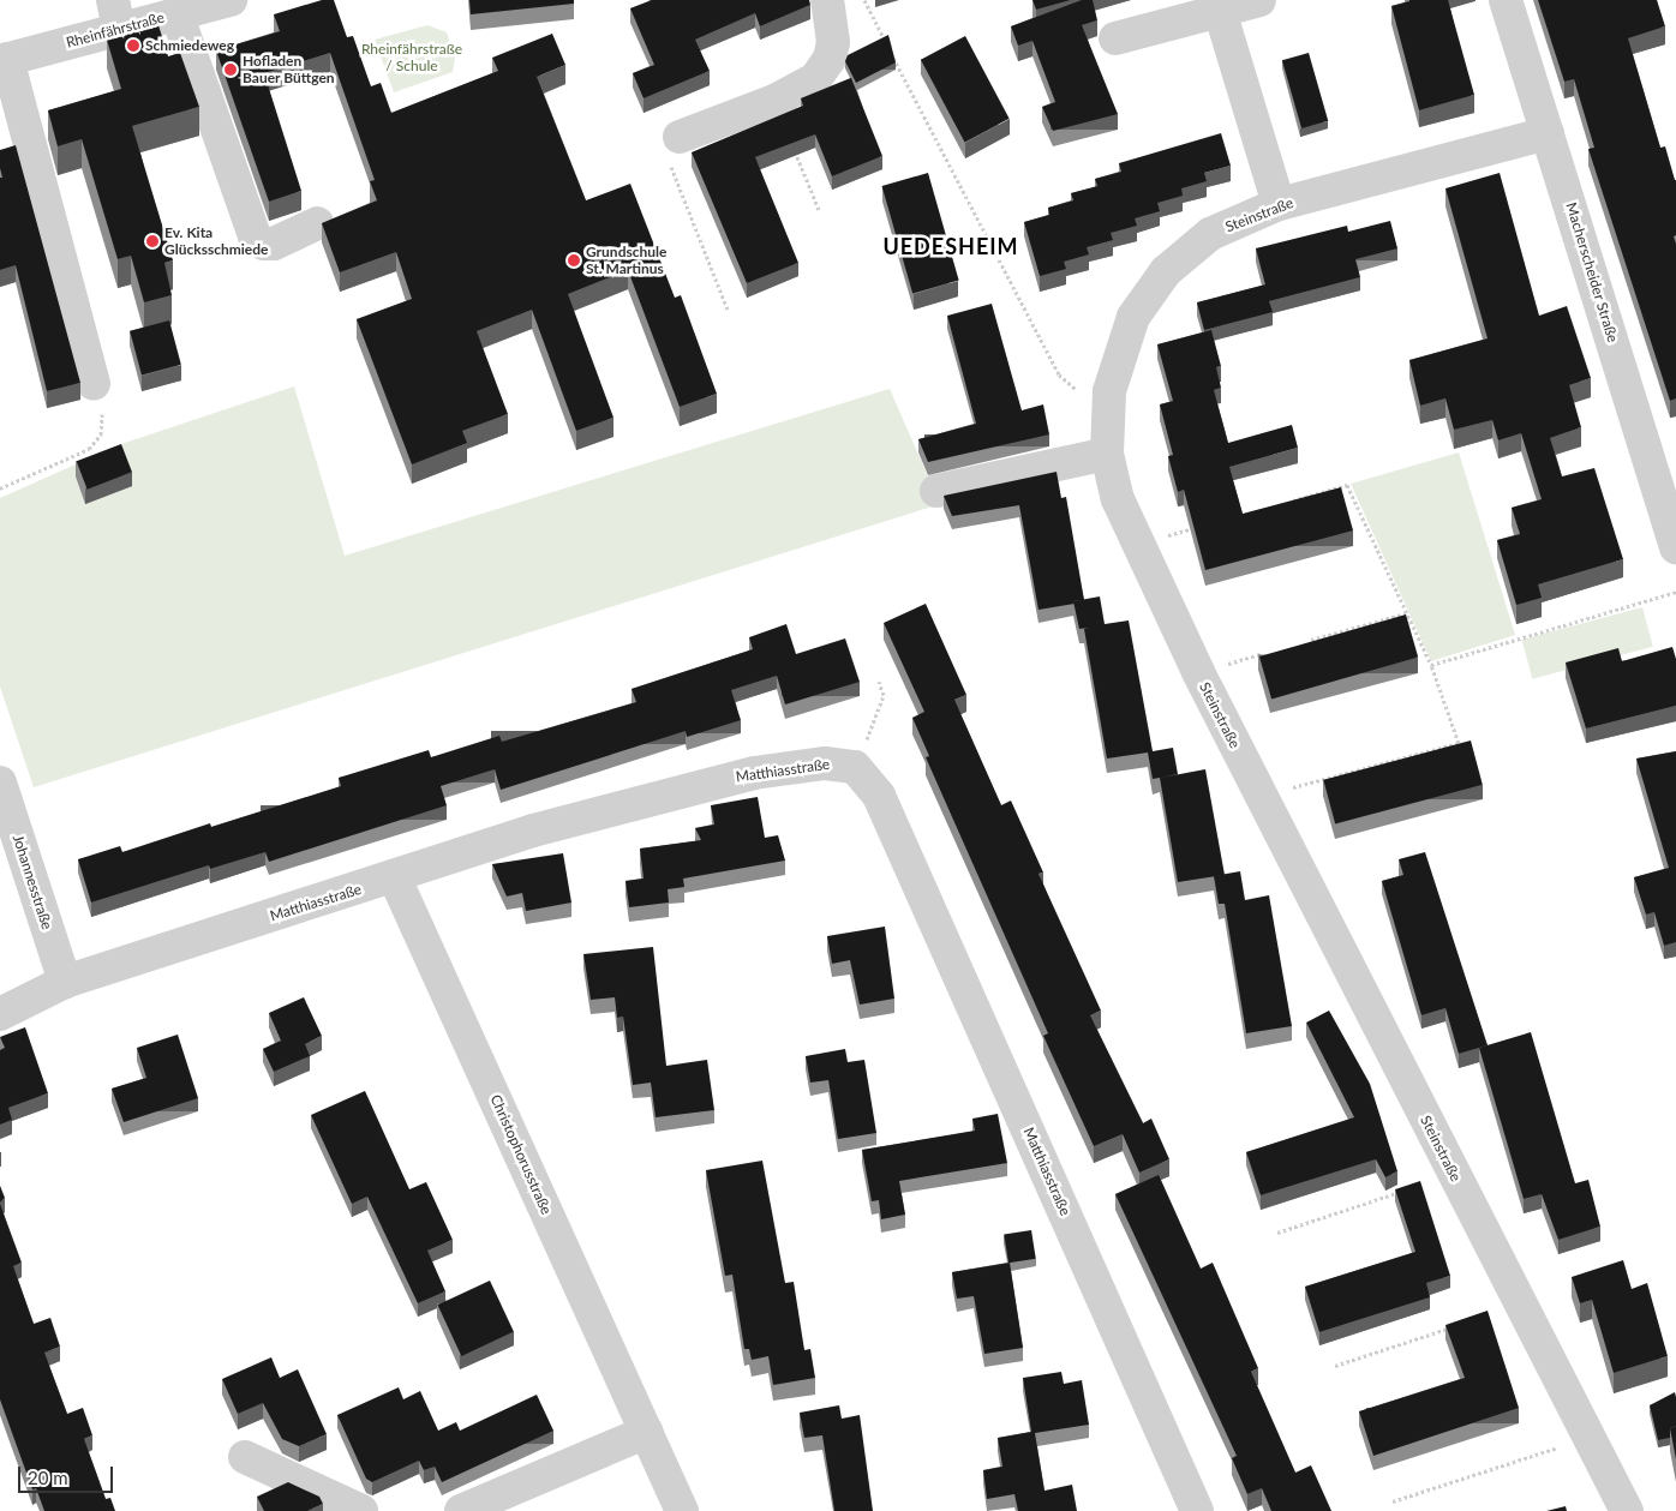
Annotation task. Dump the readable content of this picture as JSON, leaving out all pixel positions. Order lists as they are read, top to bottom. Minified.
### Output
{"streets":{"street":["Rheinfährstraße","Steinstraße","Macherscheider Straße","Matthiasstraße","Johannesstraße","Christophorusstraße"]},"crossings":[["Steinstraße","Macherscheider Straße"],["Matthiasstraße","Johannesstraße"],["Matthiasstraße","Christophorusstraße"]],"districts":["UEDESHEIM"],"parks":["Rheinfährstraße / Schule"],"places":["Schmiedeweg","Hofladen Bauer Büttgen","Ev. Kita Glücksschmiede","Grundschule St. Martinus"],"scale_bar":"20 m"}
